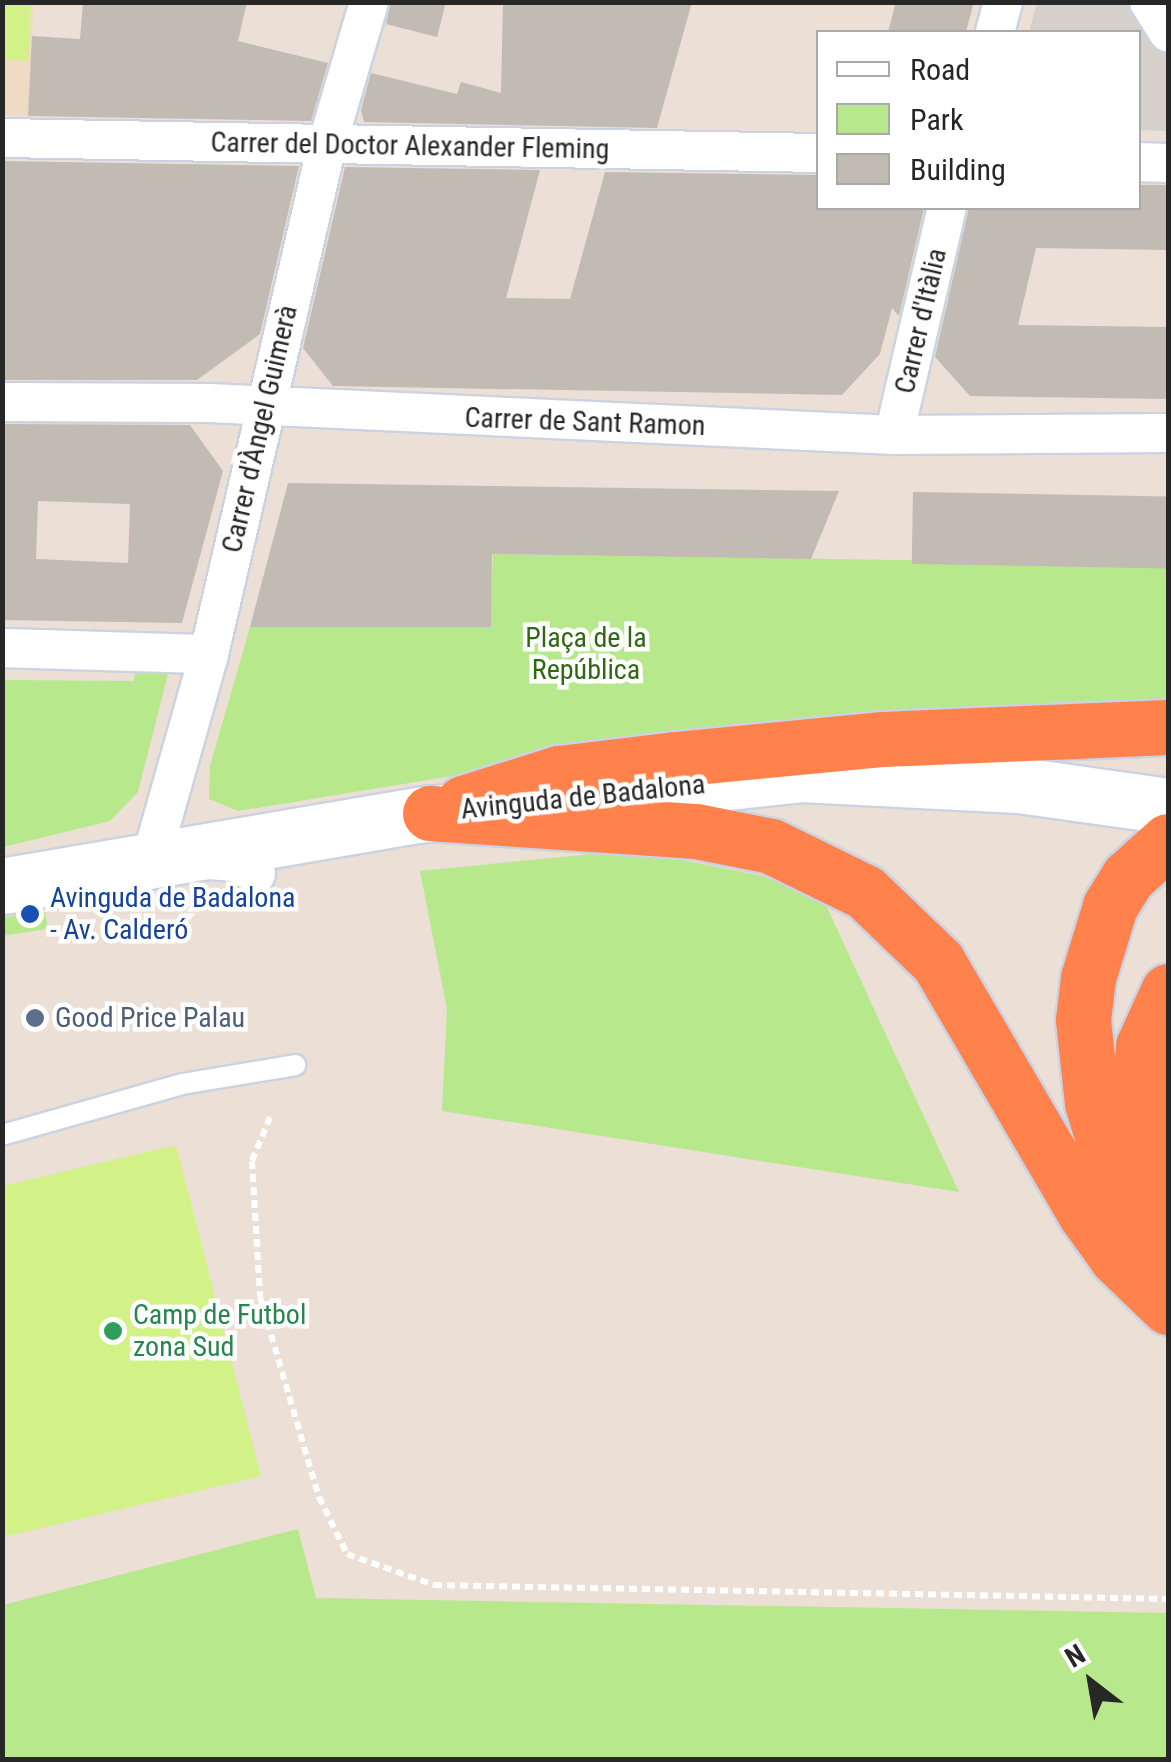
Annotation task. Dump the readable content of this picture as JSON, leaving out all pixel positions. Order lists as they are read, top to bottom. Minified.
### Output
{"streets":{"street":["Carrer del Doctor Alexander Fleming","Carrer d'Itàlia","Carrer de Sant Ramon","Carrer d'Àngel Guimerà","Avinguda de Badalona"]},"crossings":[["Carrer del Doctor Alexander Fleming","Carrer d'Àngel Guimerà"],["Carrer d'Itàlia","Carrer de Sant Ramon"],["Carrer de Sant Ramon","Carrer d'Àngel Guimerà"],["Carrer d'Àngel Guimerà","Avinguda de Badalona"]],"parks":["Plaça de la República"],"places":["Avinguda de Badalona - Av. Calderó","Good Price Palau","Camp de Futbol zona Sud"],"legend":["Road","Park","Building"],"north":"top left"}
